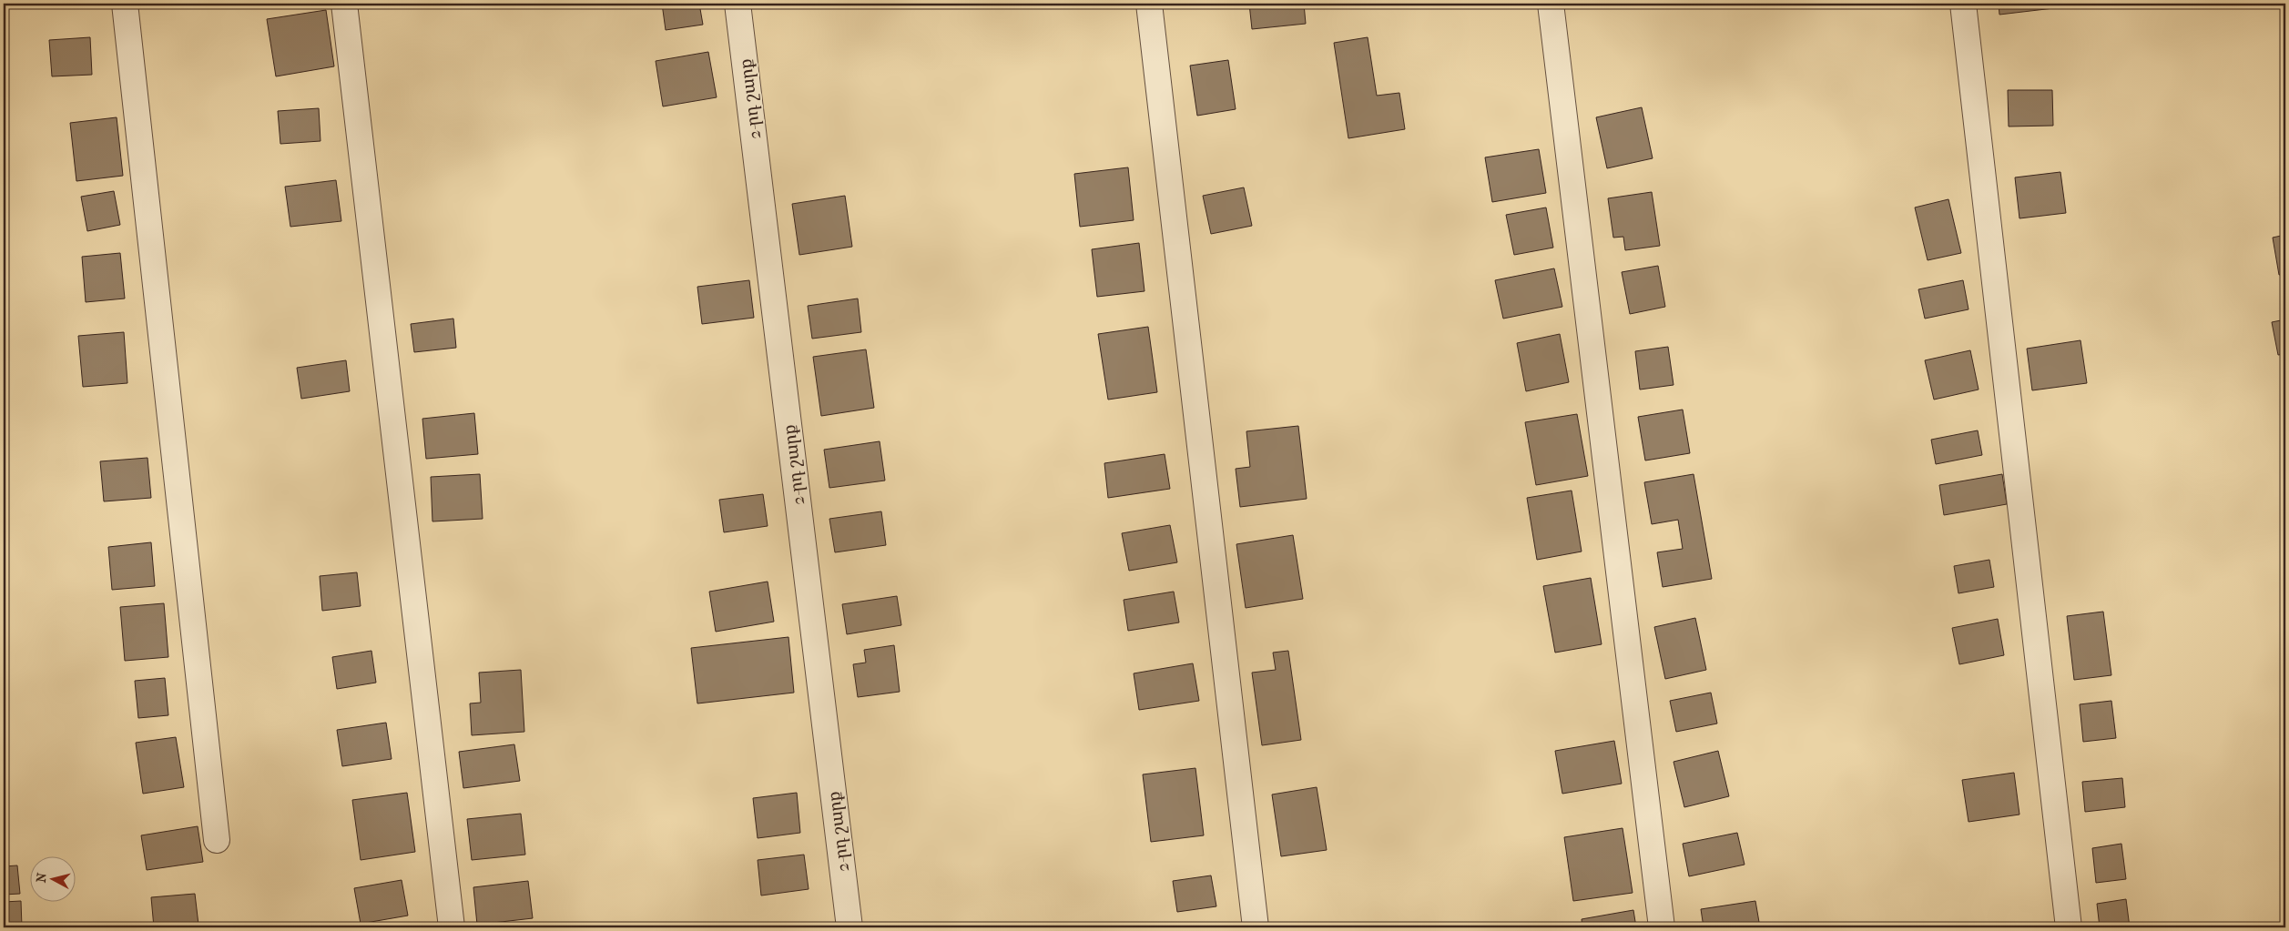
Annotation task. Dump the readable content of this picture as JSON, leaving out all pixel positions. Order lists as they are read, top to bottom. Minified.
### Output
{"streets":{"street":["2-րդ շարք"]},"north":"left"}
